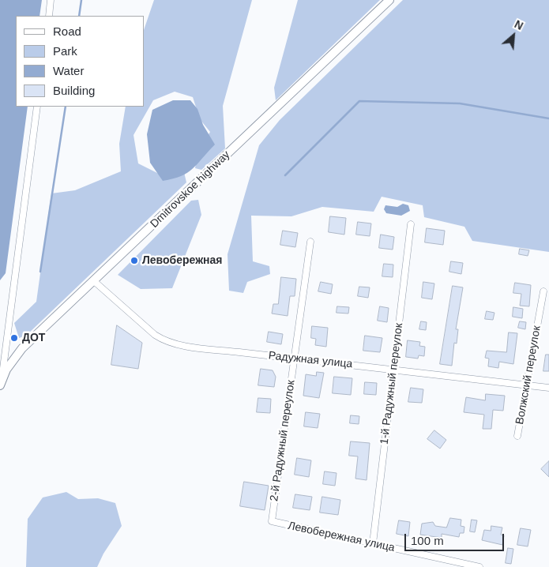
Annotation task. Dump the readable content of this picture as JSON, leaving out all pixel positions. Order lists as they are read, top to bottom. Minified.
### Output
{"streets":{"street":["Dmitrovskoe highway","Радужная улица","Волжский переулок","1-й Радужный переулок","2-й Радужный переулок","Левобережная улица"]},"crossings":[["Dmitrovskoe highway","Радужная улица"],["Радужная улица","Волжский переулок"],["Радужная улица","1-й Радужный переулок"],["Радужная улица","2-й Радужный переулок"],["1-й Радужный переулок","Левобережная улица"],["2-й Радужный переулок","Левобережная улица"]],"places":["Левобережная","ДОТ"],"legend":["Road","Park","Water","Building"],"scale_bar":"100 m","north":"top right"}
